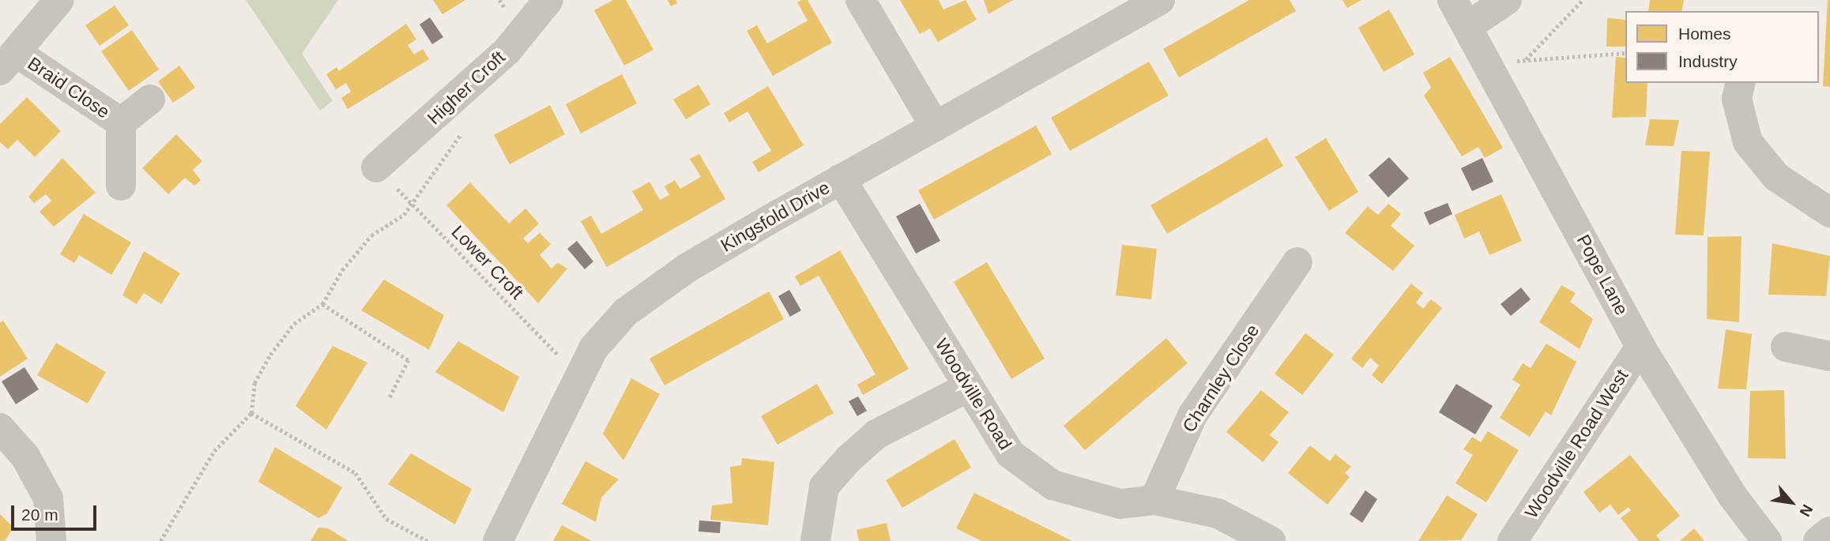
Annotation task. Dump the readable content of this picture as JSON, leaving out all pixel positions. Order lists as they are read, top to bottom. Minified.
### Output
{"streets":{"street":["Braid Close","Higher Croft","Kingsfold Drive","Pope Lane","Charnley Close","Woodville Road","Woodville Road West"],"path":["Lower Croft"]},"crossings":[["Higher Croft","Lower Croft"],["Kingsfold Drive","Lower Croft"],["Kingsfold Drive","Woodville Road"],["Pope Lane","Woodville Road West"],["Charnley Close","Woodville Road"]],"legend":["Homes","Industry"],"scale_bar":"20 m","north":"bottom right"}
